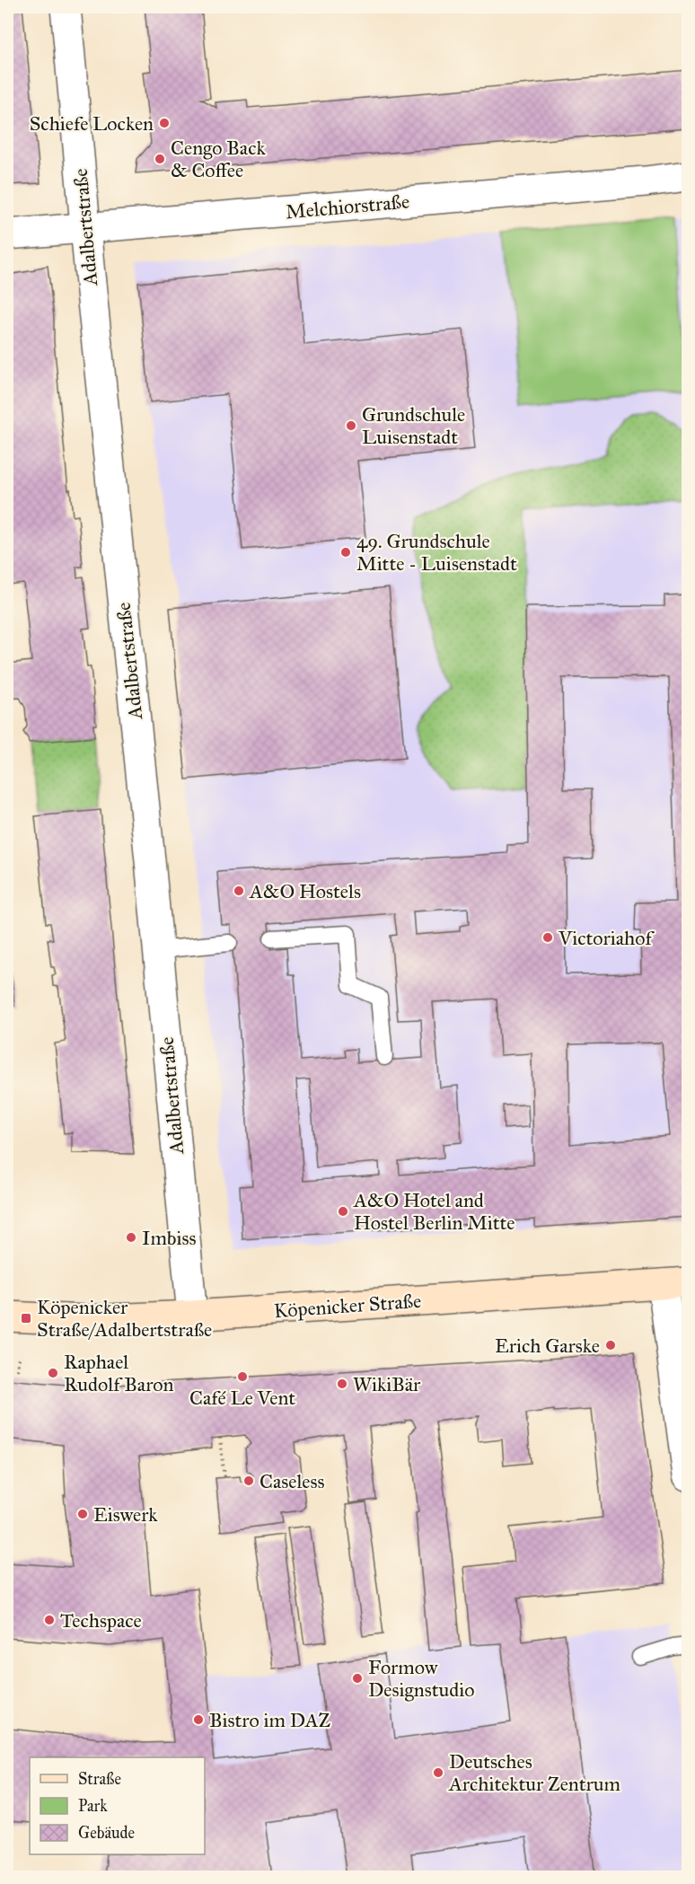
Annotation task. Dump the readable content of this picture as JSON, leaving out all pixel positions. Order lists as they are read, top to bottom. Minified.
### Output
{"streets":{"main road":["Köpenicker Straße"],"street":["Melchiorstraße","Adalbertstraße"]},"crossings":[["Melchiorstraße","Adalbertstraße"],["Adalbertstraße","Köpenicker Straße"]],"places":{"other":["Schiefe Locken","Cengo Back & Coffee","Grundschule Luisenstadt","49. Grundschule Mitte - Luisenstadt","A&O Hostels","Victoriahof","A&O Hotel and Hostel Berlin Mitte","Imbiss","Erich Garske","Raphael Rudolf Baron","Café Le Vent","WikiBär","Caseless","Eiswerk","Techspace","Formow Designstudio","Bistro im DAZ","Deutsches Architektur Zentrum"],"transit":["Köpenicker Straße/Adalbertstraße"]},"legend":["Straße","Park","Gebäude"]}
